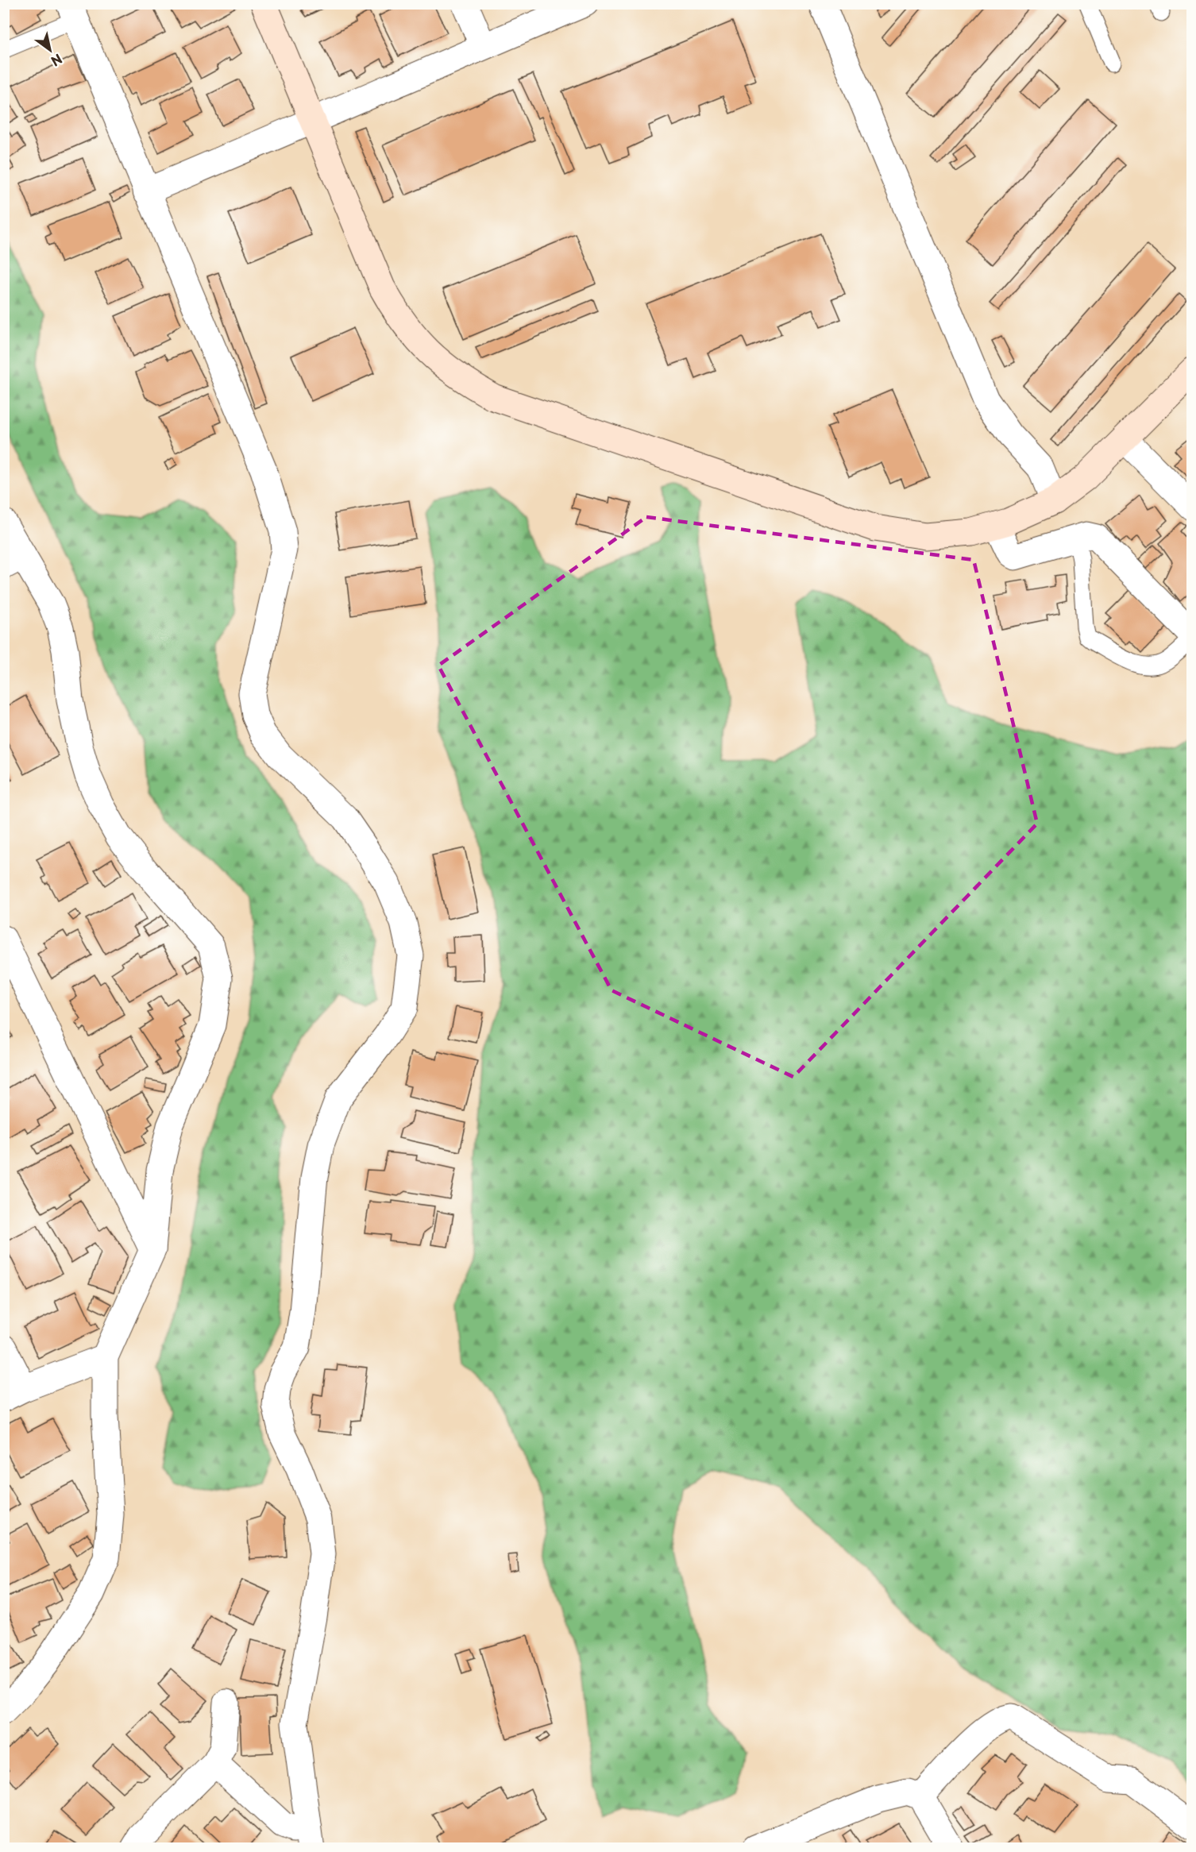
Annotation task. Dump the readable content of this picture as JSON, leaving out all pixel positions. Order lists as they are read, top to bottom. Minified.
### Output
{"north":"bottom right"}
